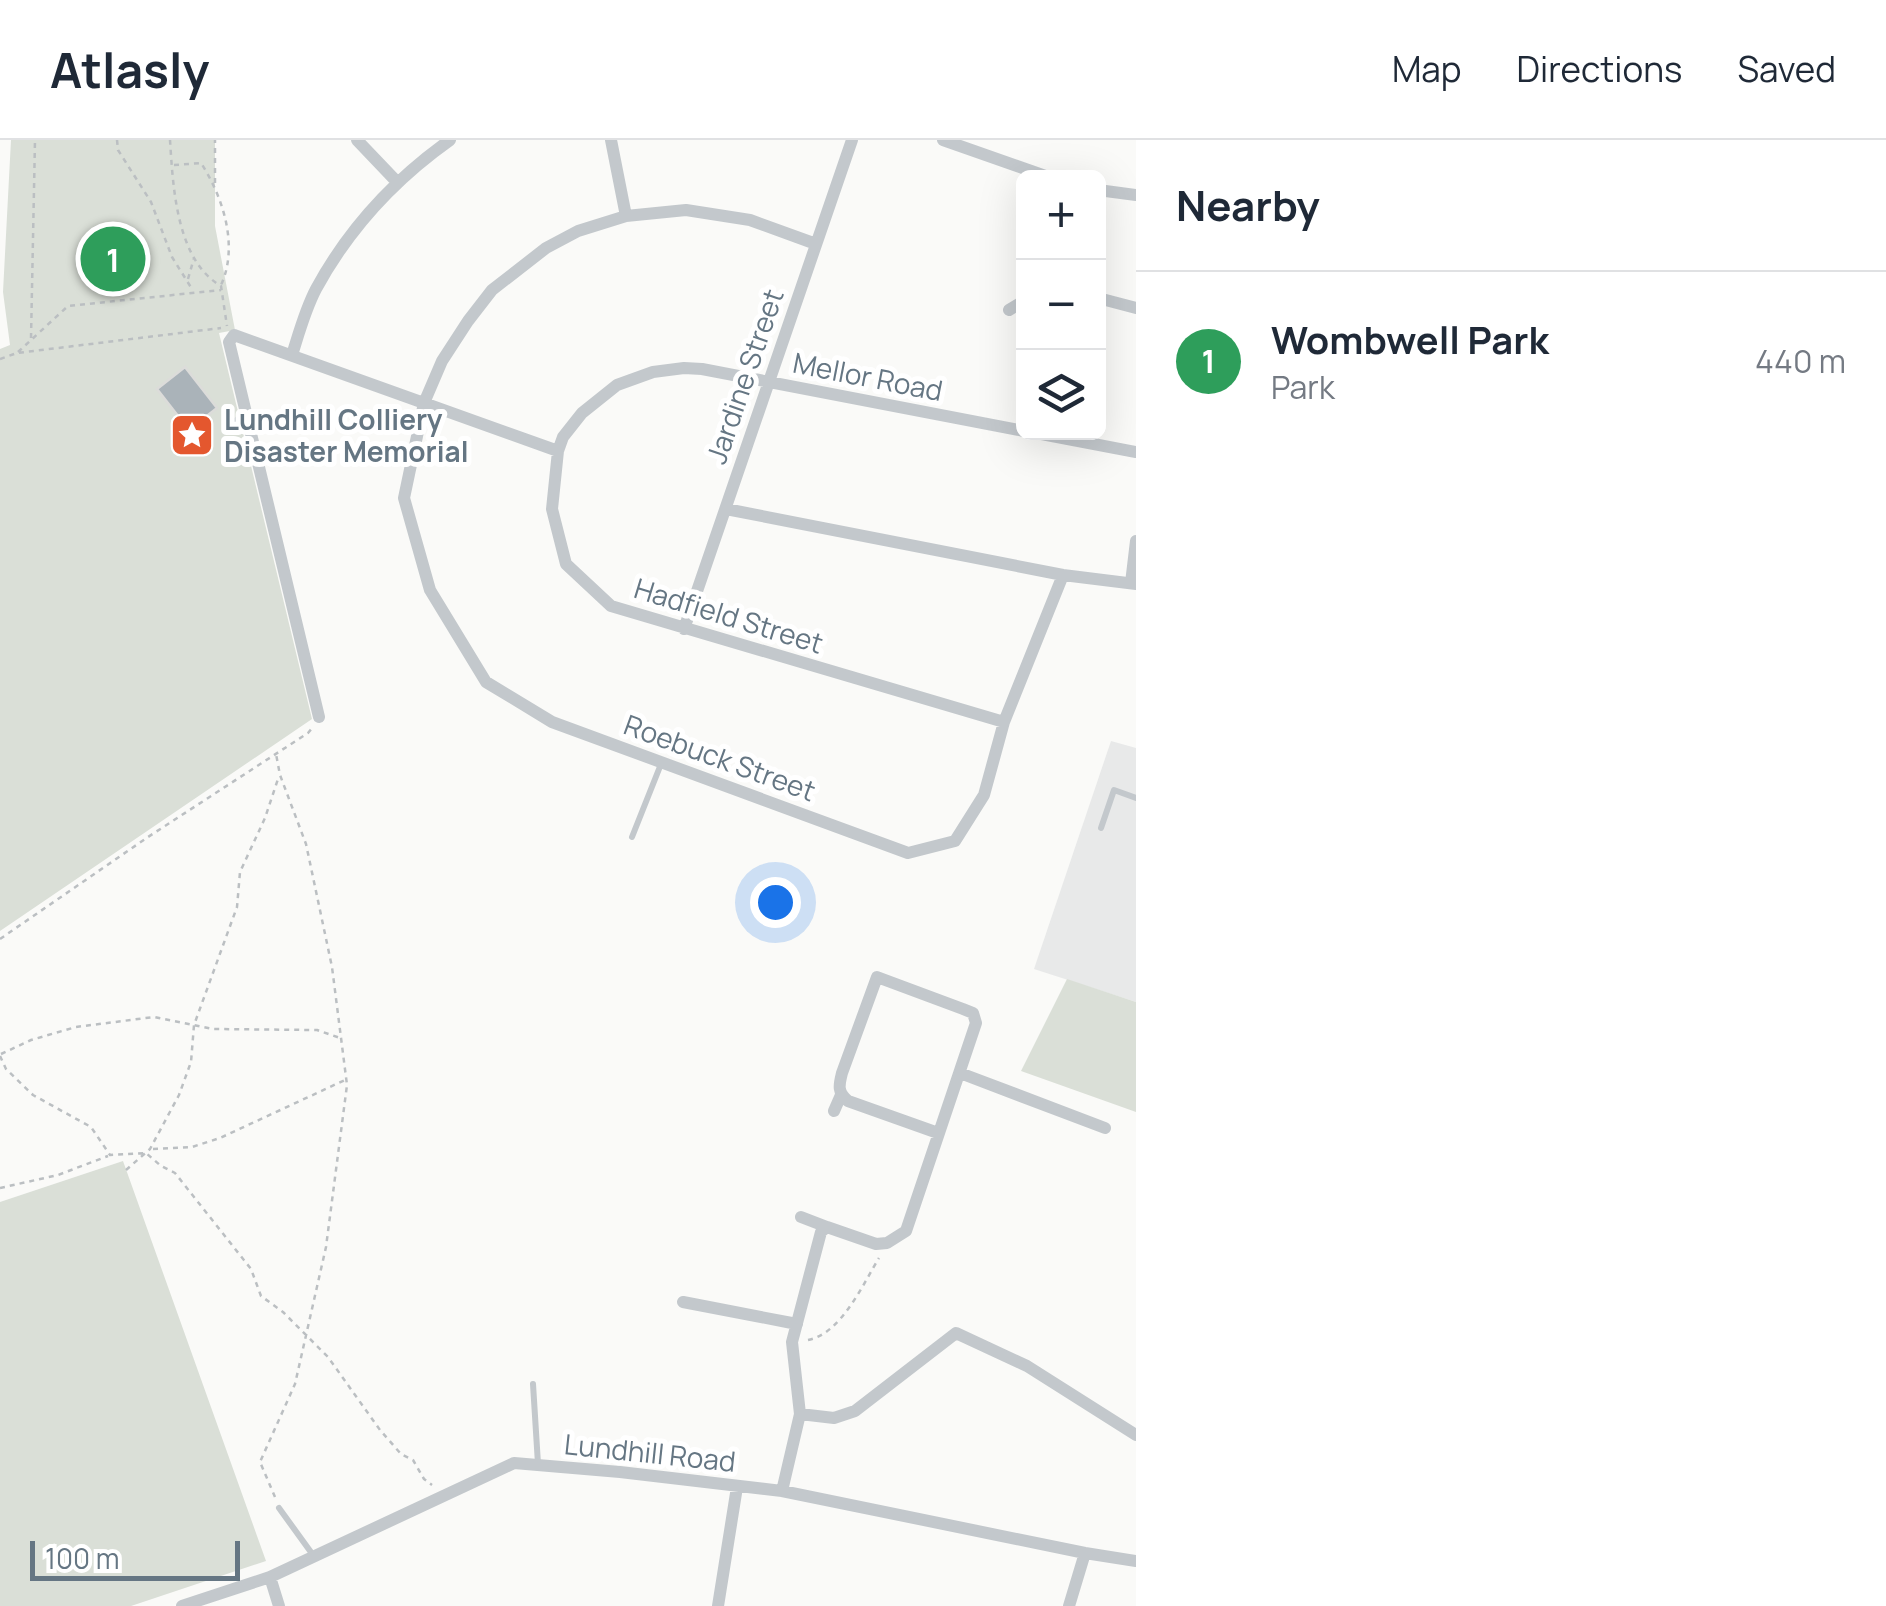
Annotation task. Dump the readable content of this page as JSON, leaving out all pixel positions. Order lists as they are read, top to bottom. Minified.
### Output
{"streets":{"street":["Jardine Street","Mellor Road","Hadfield Street","Roebuck Street","Lundhill Road"]},"crossings":[["Jardine Street","Mellor Road"],["Jardine Street","Hadfield Street"],["Jardine Street","Roebuck Street"],["Mellor Road","Hadfield Street"],["Hadfield Street","Roebuck Street"]],"places":{"place":["Lundhill Colliery Disaster Memorial"]},"scale_bar":"100 m","page":{"header":"Atlasly","nav":["Map","Directions","Saved"],"heading":"Nearby","map_buttons":["+","−"],"pins":"1","list":[{"mark":"1","name":"Wombwell Park","note":"Park","value":"440 m"}],"scale":"100 m"}}
